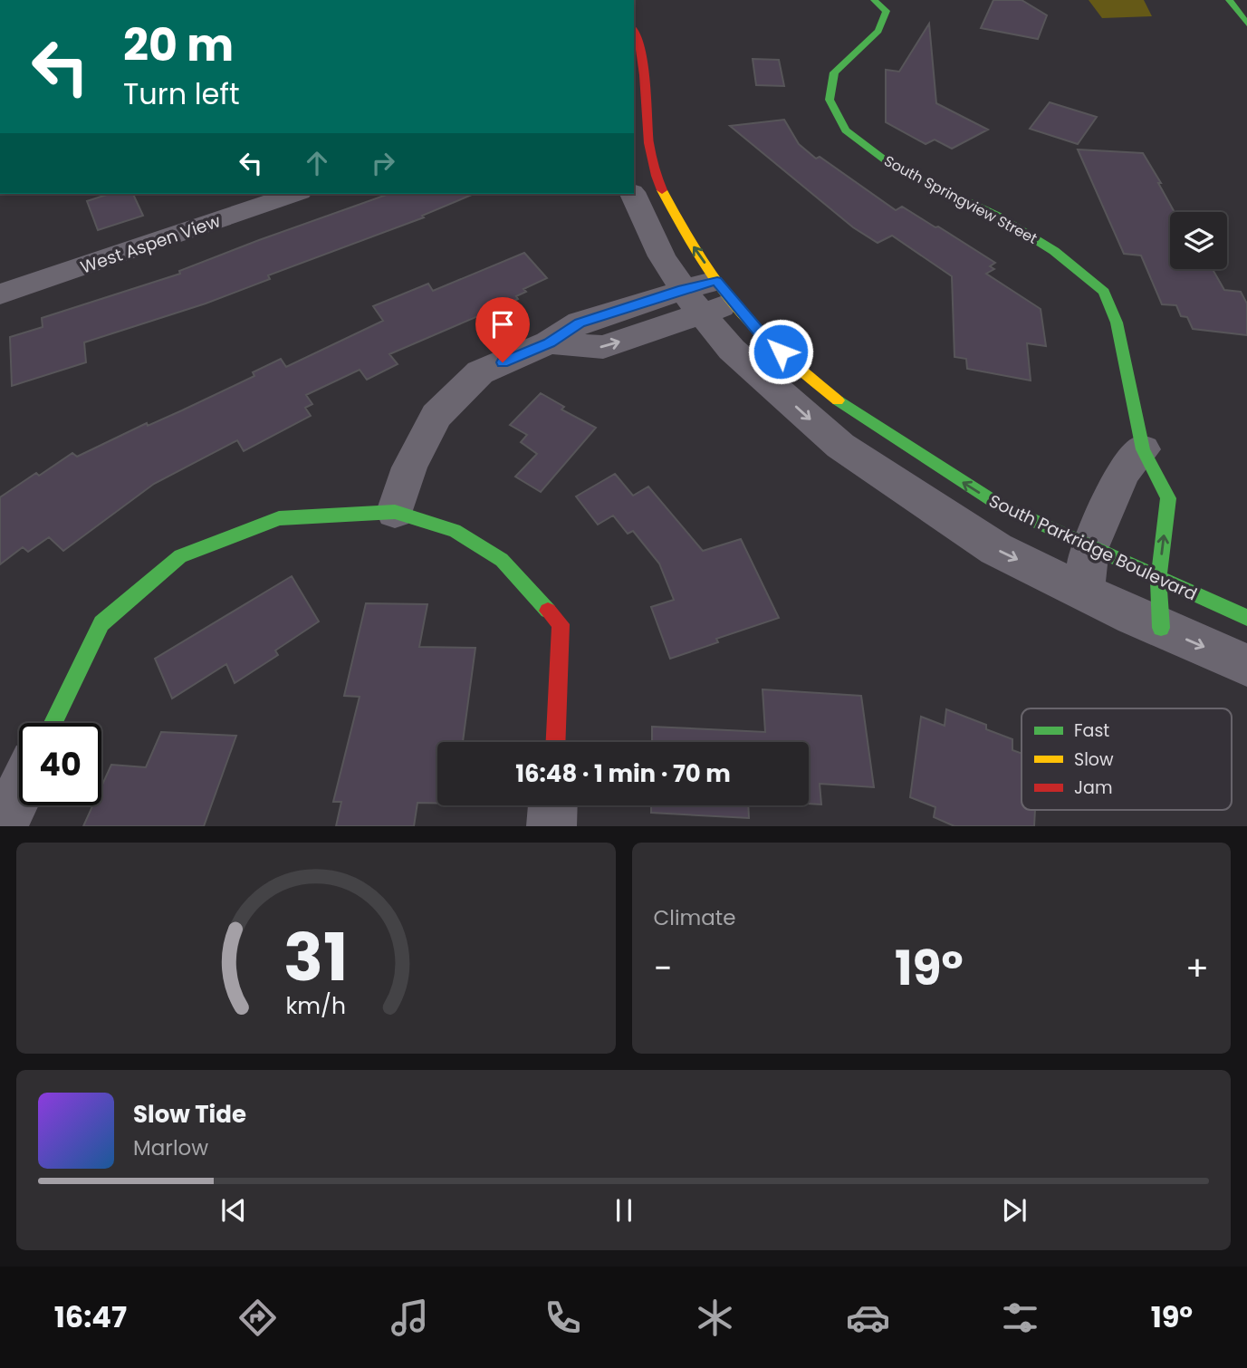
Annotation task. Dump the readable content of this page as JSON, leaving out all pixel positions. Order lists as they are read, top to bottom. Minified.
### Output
{"streets":{"street":["South Springview Street","West Aspen View","South Parkridge Boulevard"]},"crossings":[["South Springview Street","South Parkridge Boulevard"]],"legend":["Fast","Slow","Jam"],"page":{"turn":["20 m","Turn left"],"limit":"40","trip":"16:48 · 1 min · 70 m","tile":"Climate","heat":["−","19°","+"],"song":["Slow Tide","Marlow"],"tabs":["16:47","19°"],"gauge":["31","km/h"]}}
